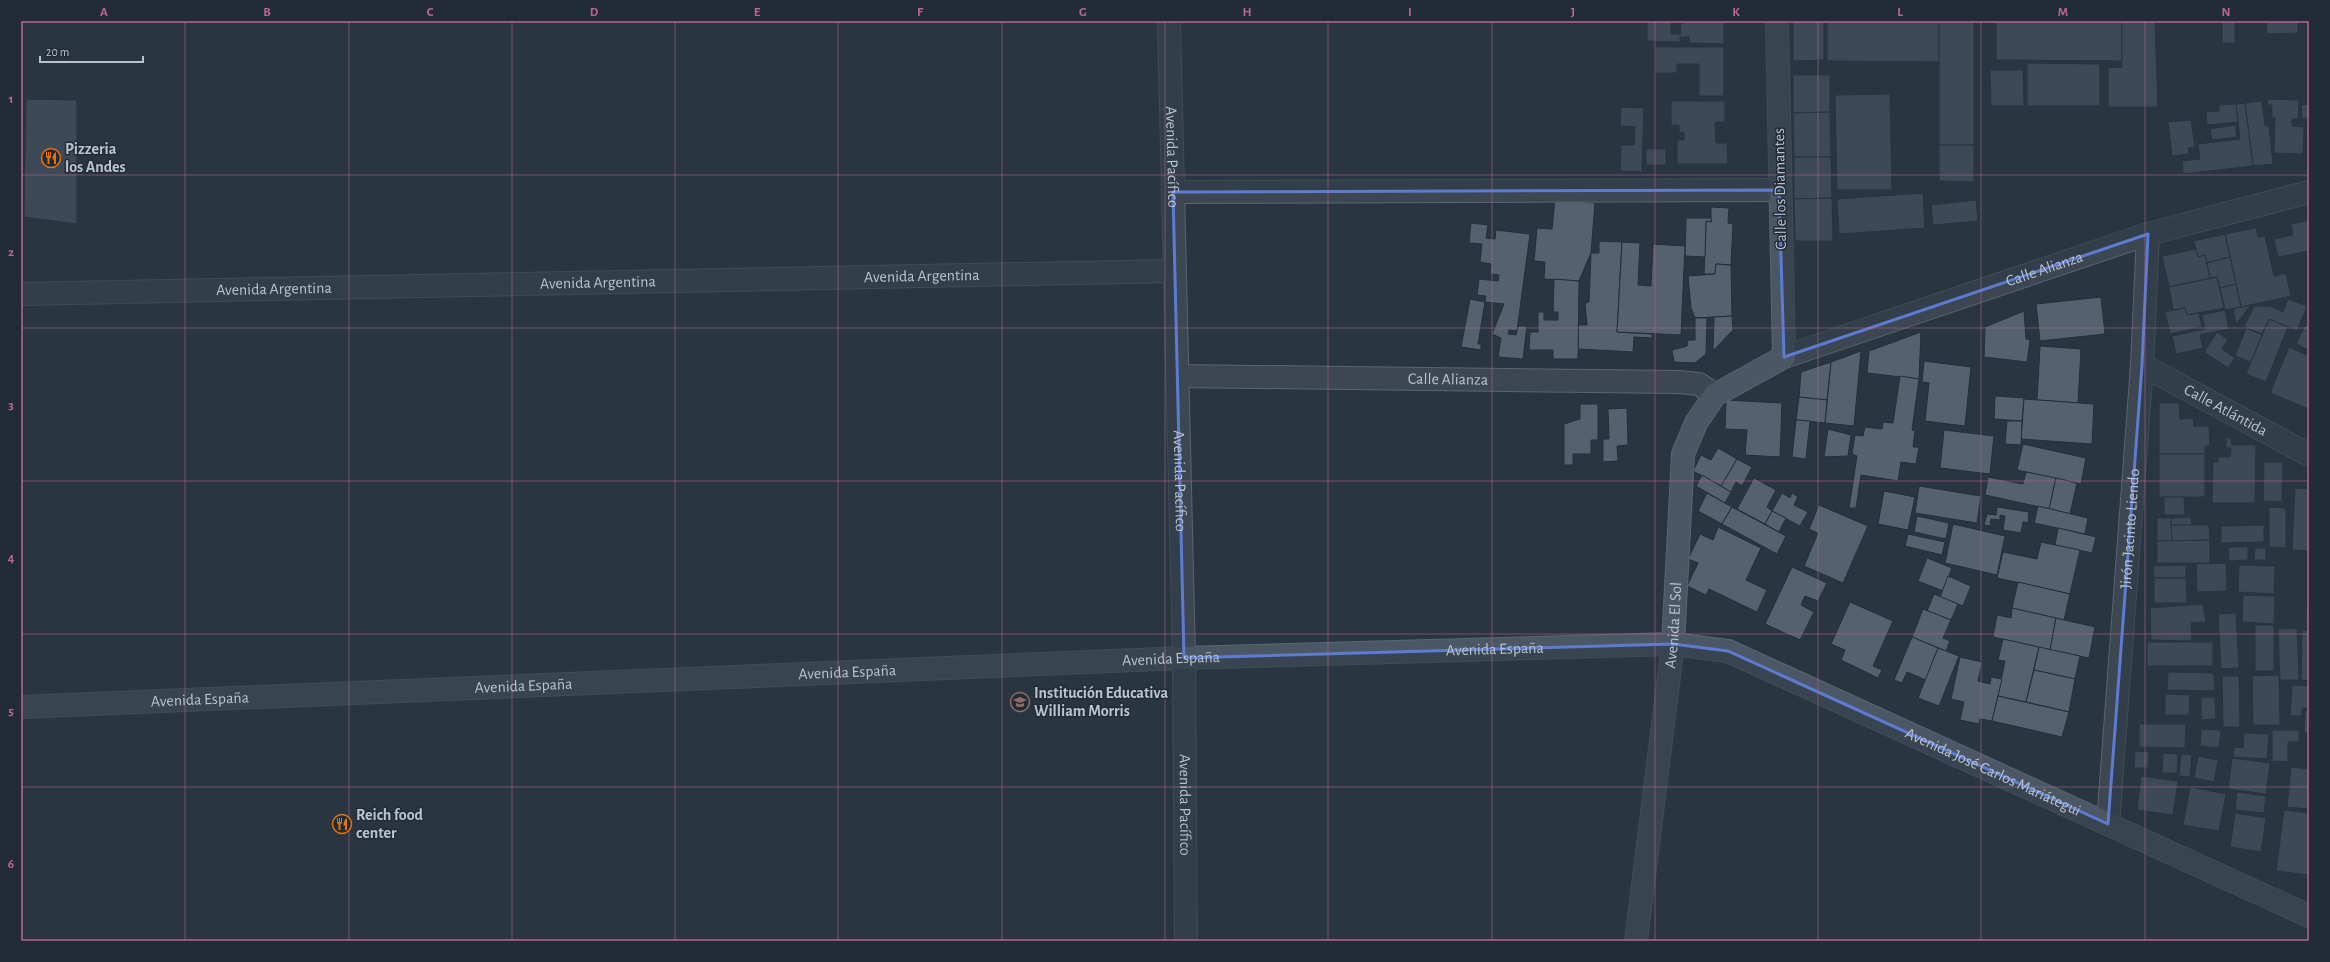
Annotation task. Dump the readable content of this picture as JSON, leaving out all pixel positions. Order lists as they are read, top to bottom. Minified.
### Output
{"streets":{"street":["Avenida Pacífico","Calle los Diamantes","Calle Alianza","Avenida Argentina","Calle Atlántida","Jirón Jacinto Liendo","Avenida El Sol","Avenida España","Avenida José Carlos Mariátegui"]},"crossings":[["Avenida Pacífico","Calle Alianza"],["Avenida Pacífico","Avenida Argentina"],["Avenida Pacífico","Avenida España"],["Calle los Diamantes","Calle Alianza"],["Calle los Diamantes","Avenida El Sol"],["Calle Alianza","Jirón Jacinto Liendo"],["Calle Alianza","Avenida El Sol"],["Calle Atlántida","Jirón Jacinto Liendo"],["Jirón Jacinto Liendo","Avenida José Carlos Mariátegui"],["Avenida El Sol","Avenida España"],["Avenida El Sol","Avenida José Carlos Mariátegui"],["Avenida España","Avenida José Carlos Mariátegui"]],"places":{"restaurant":["Pizzeria los Andes","Reich food center"],"school or university":["Institución Educativa William Morris"]},"scale_bar":"20 m","grid":{"columns":["A","B","C","D","E","F","G","H","I","J","K","L","M","N"],"rows":["1","2","3","4","5","6"]}}
